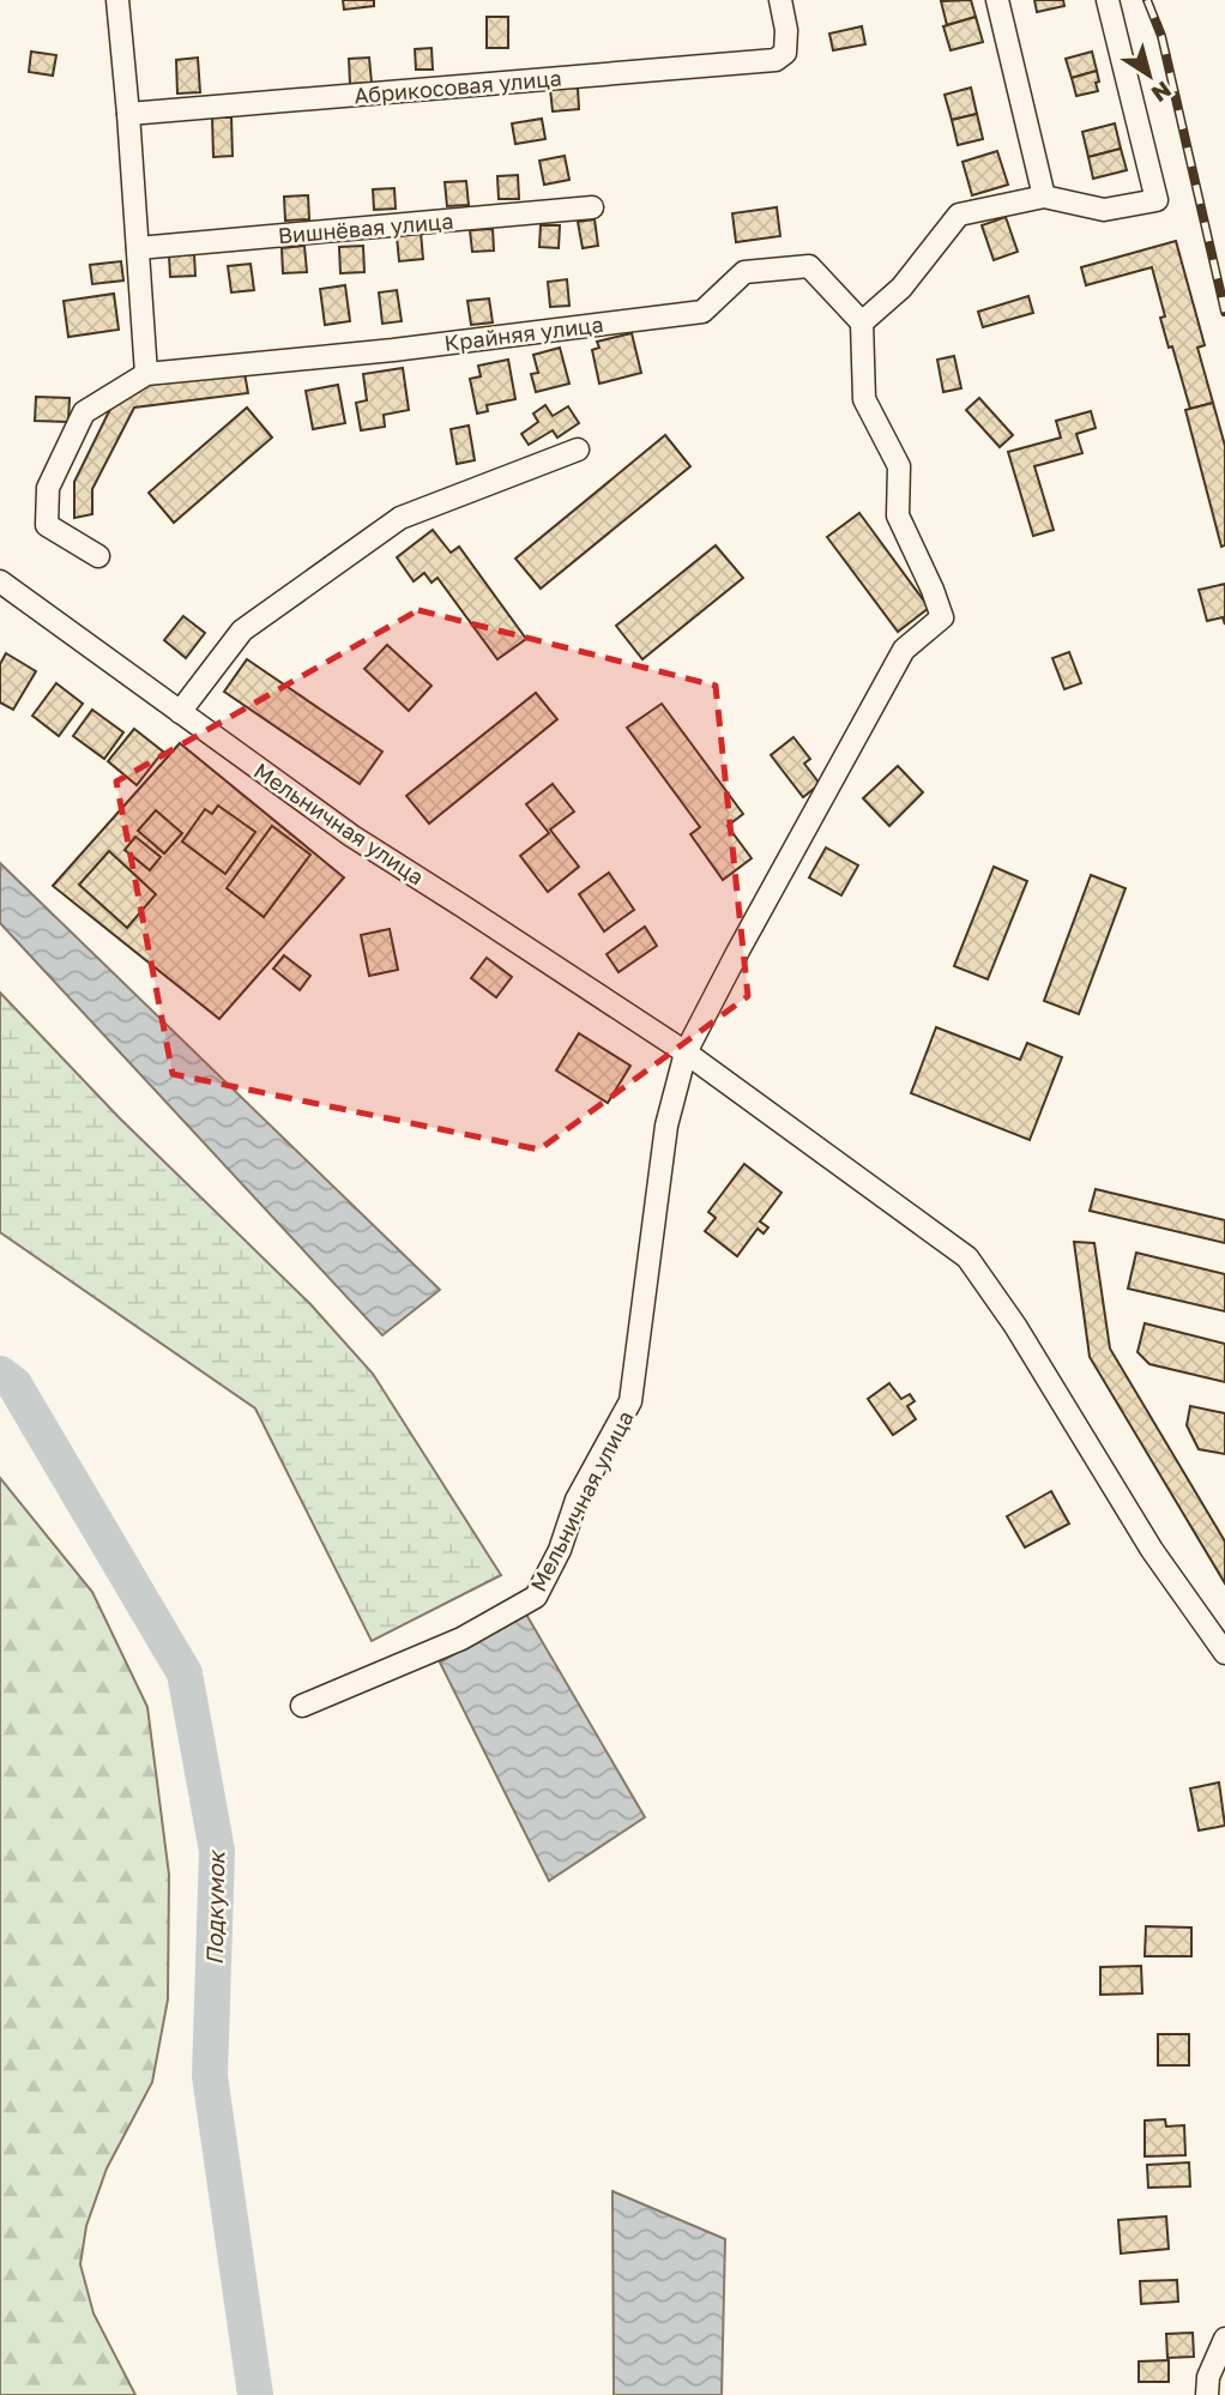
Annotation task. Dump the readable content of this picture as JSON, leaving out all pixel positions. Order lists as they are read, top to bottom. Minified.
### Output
{"streets":{"street":["Абрикосовая улица","Вишнёвая улица","Крайняя улица","Мельничная улица"]},"crossings":[["Крайняя улица","Мельничная улица"]],"water":["Подкумок"],"north":"bottom right"}
